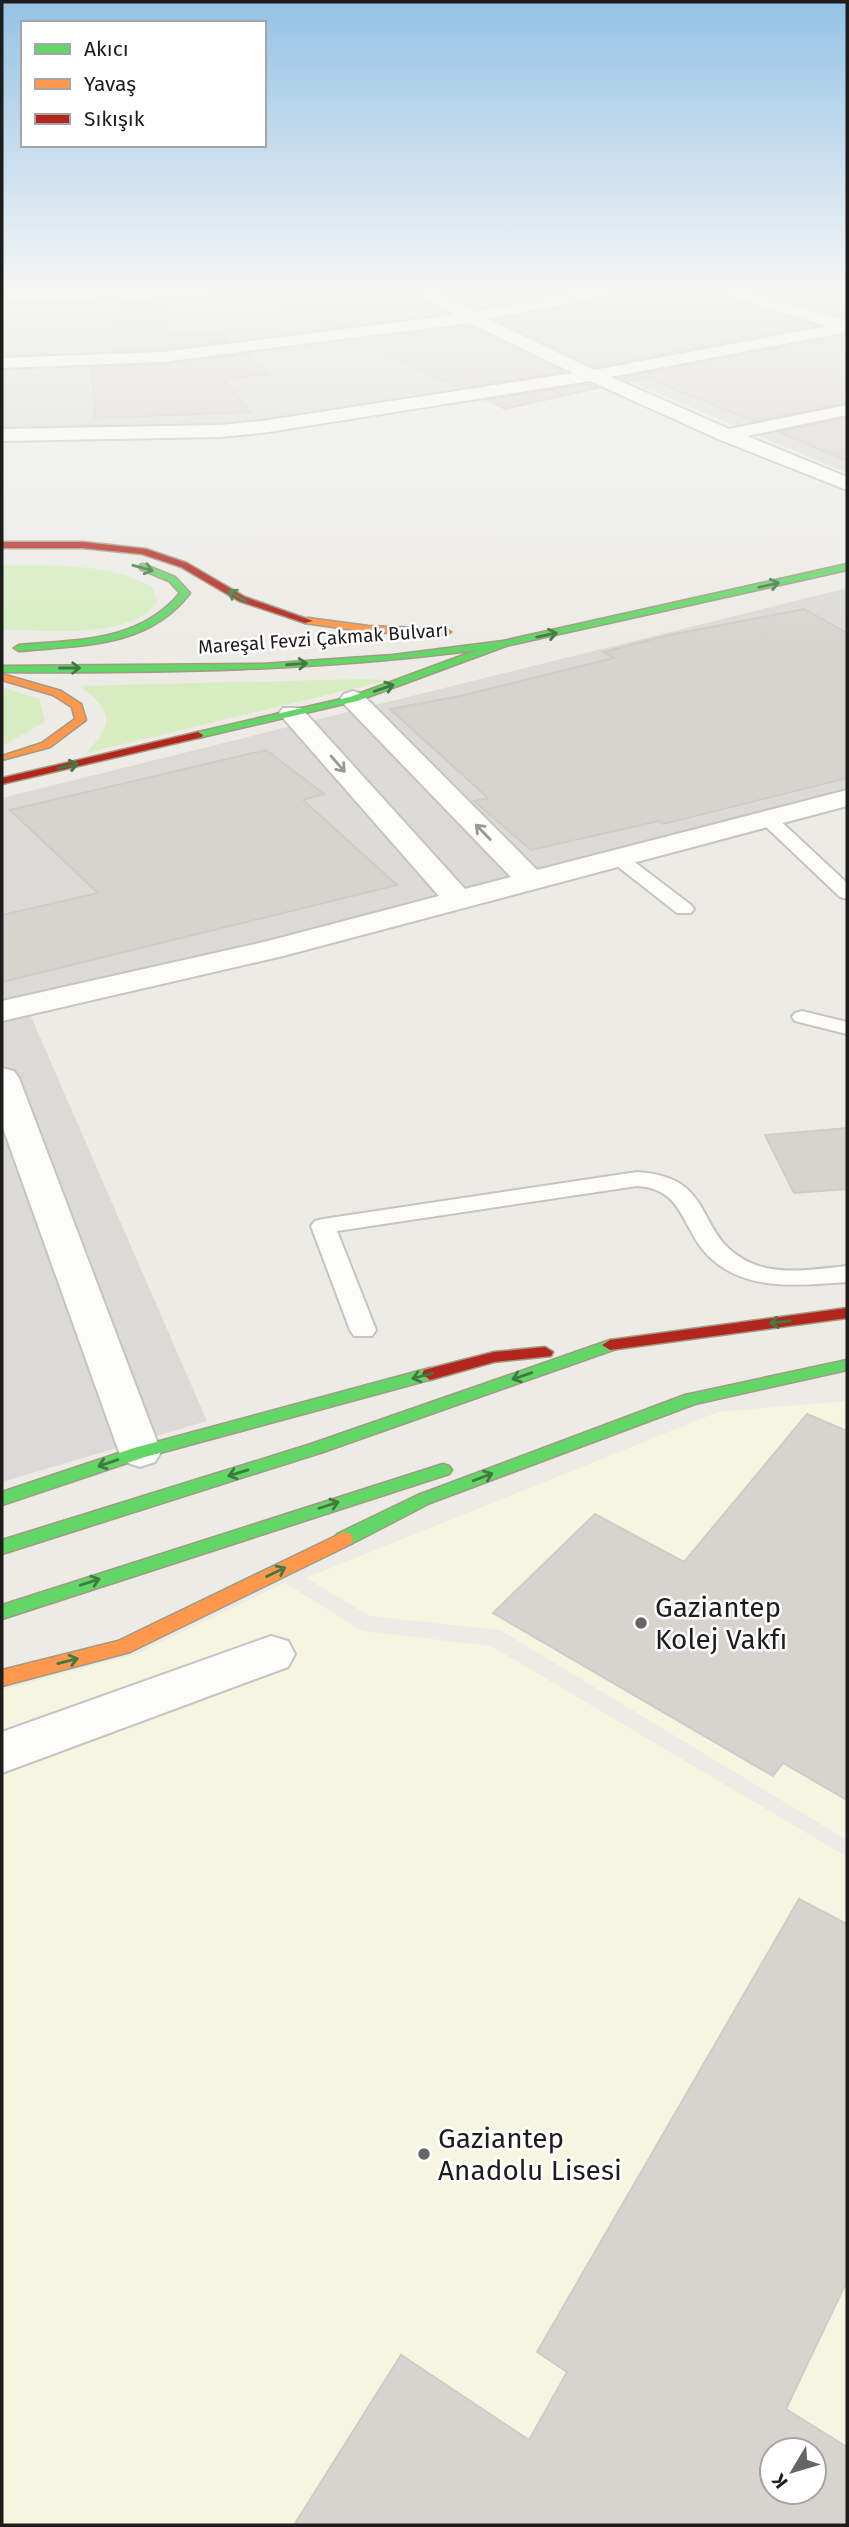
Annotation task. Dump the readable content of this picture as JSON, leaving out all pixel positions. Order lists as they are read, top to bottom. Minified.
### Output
{"streets":{"main road":["Mareşal Fevzi Çakmak Bulvarı"]},"places":["Gaziantep Kolej Vakfı","Gaziantep Anadolu Lisesi"],"legend":["Akıcı","Yavaş","Sıkışık"],"north":"bottom left"}
